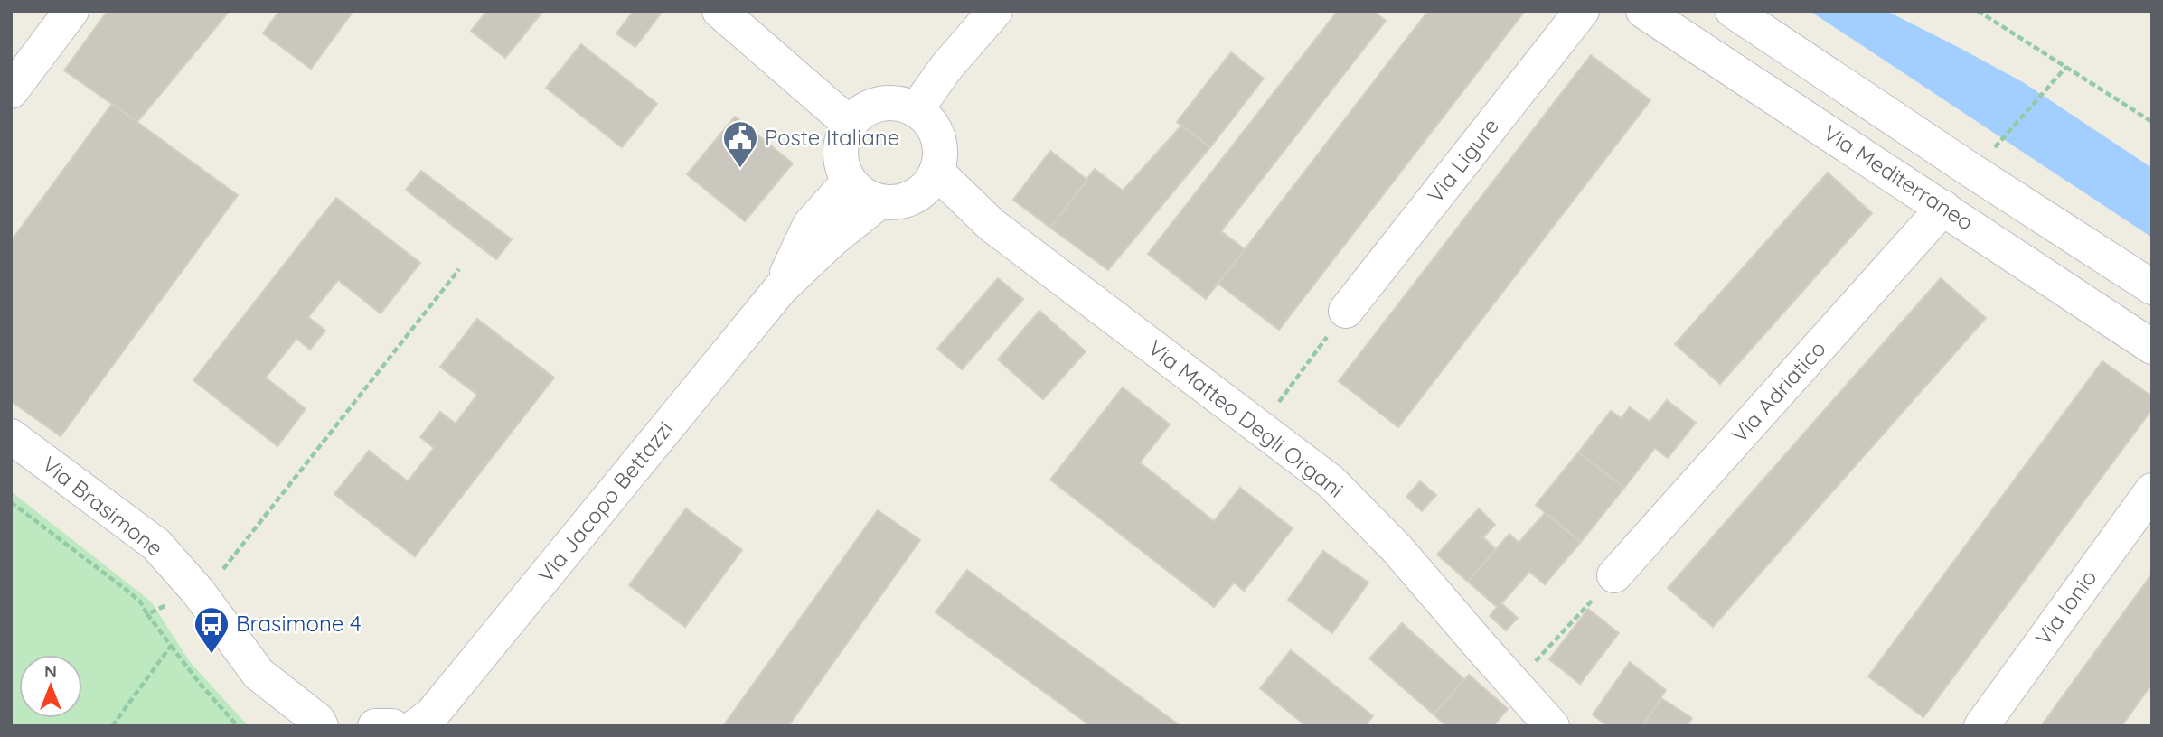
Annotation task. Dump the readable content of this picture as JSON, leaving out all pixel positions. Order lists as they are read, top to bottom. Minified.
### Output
{"streets":{"street":["Via Ligure","Via Mediterraneo","Via Adriatico","Via Matteo Degli Organi","Via Jacopo Bettazzi","Via Brasimone","Via Ionio"]},"crossings":[["Via Mediterraneo","Via Adriatico"],["Via Matteo Degli Organi","Via Jacopo Bettazzi"]],"places":{"public building":["Poste Italiane"],"bus stop":["Brasimone 4"]},"north":"top"}
